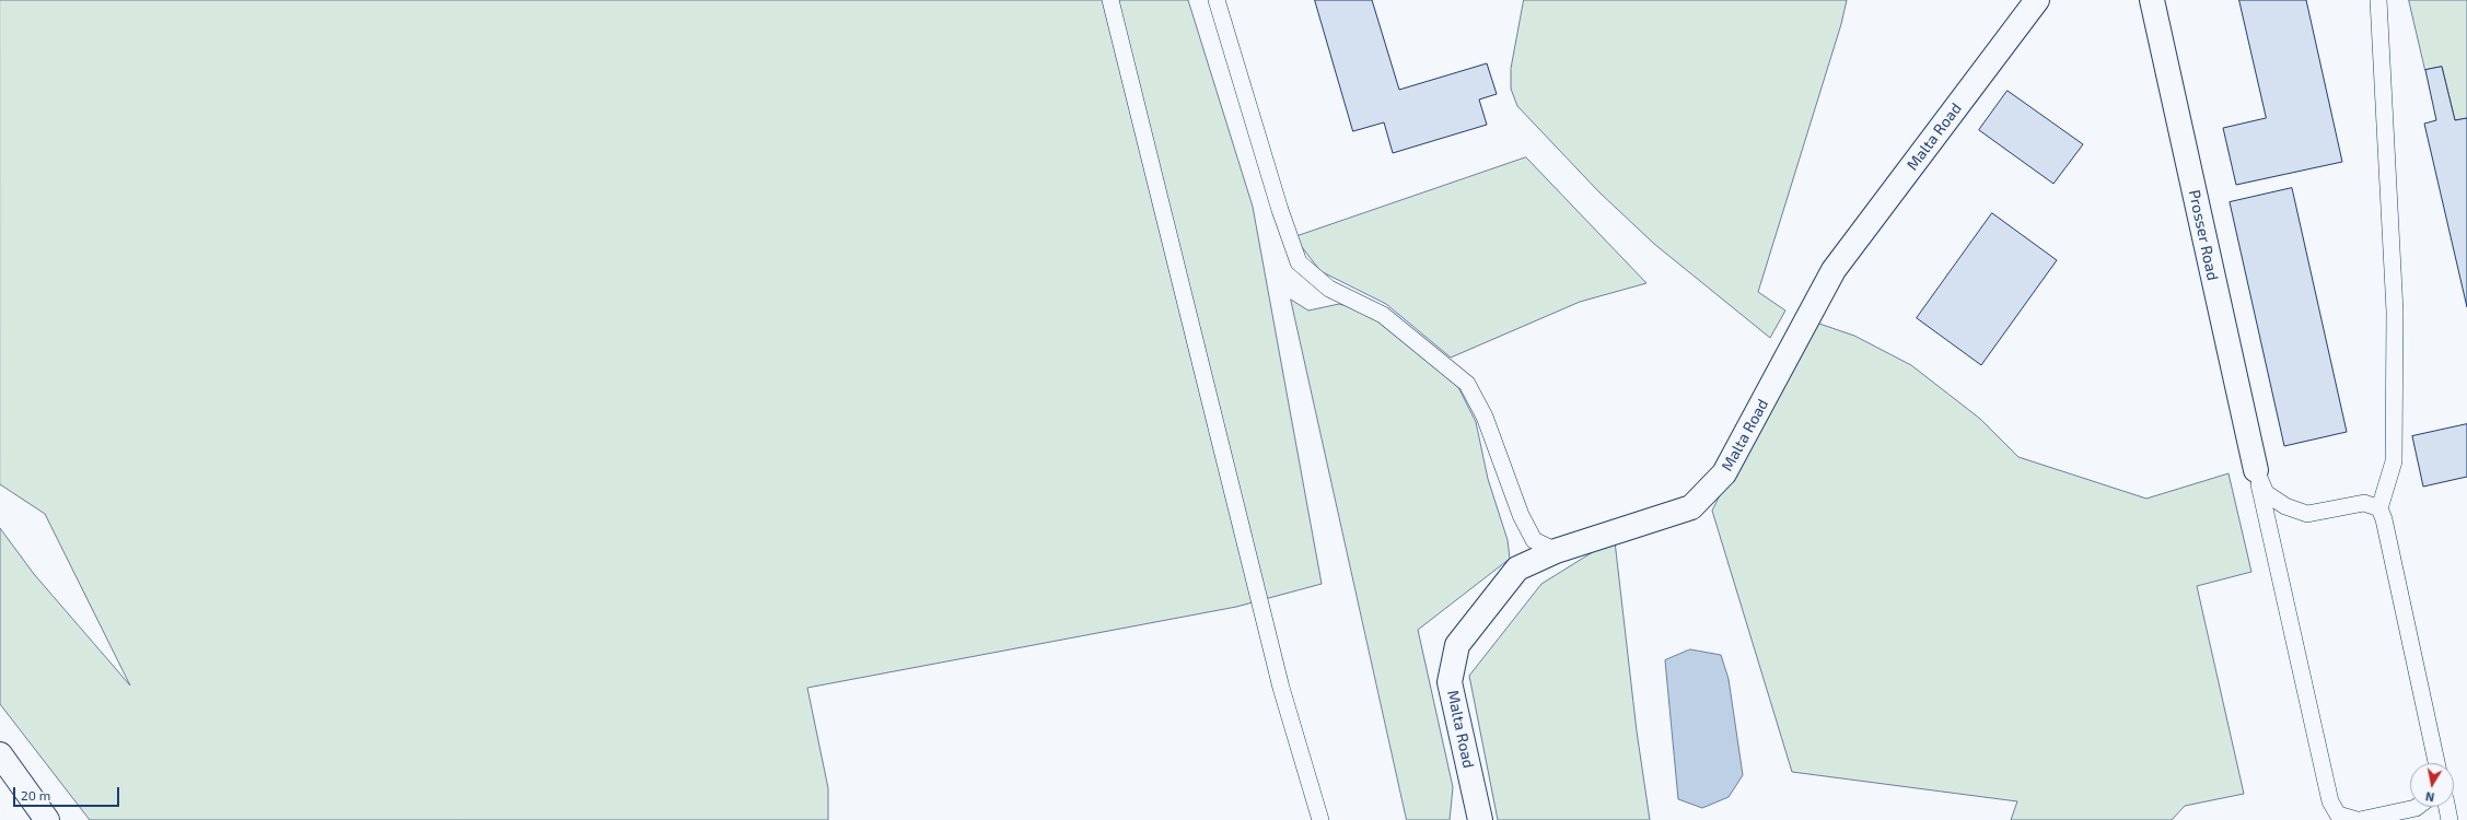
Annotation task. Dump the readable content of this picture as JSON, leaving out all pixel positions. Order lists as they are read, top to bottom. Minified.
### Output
{"streets":{"main road":["Malta Road","Prosser Road"]},"scale_bar":"20 m","north":"bottom"}
